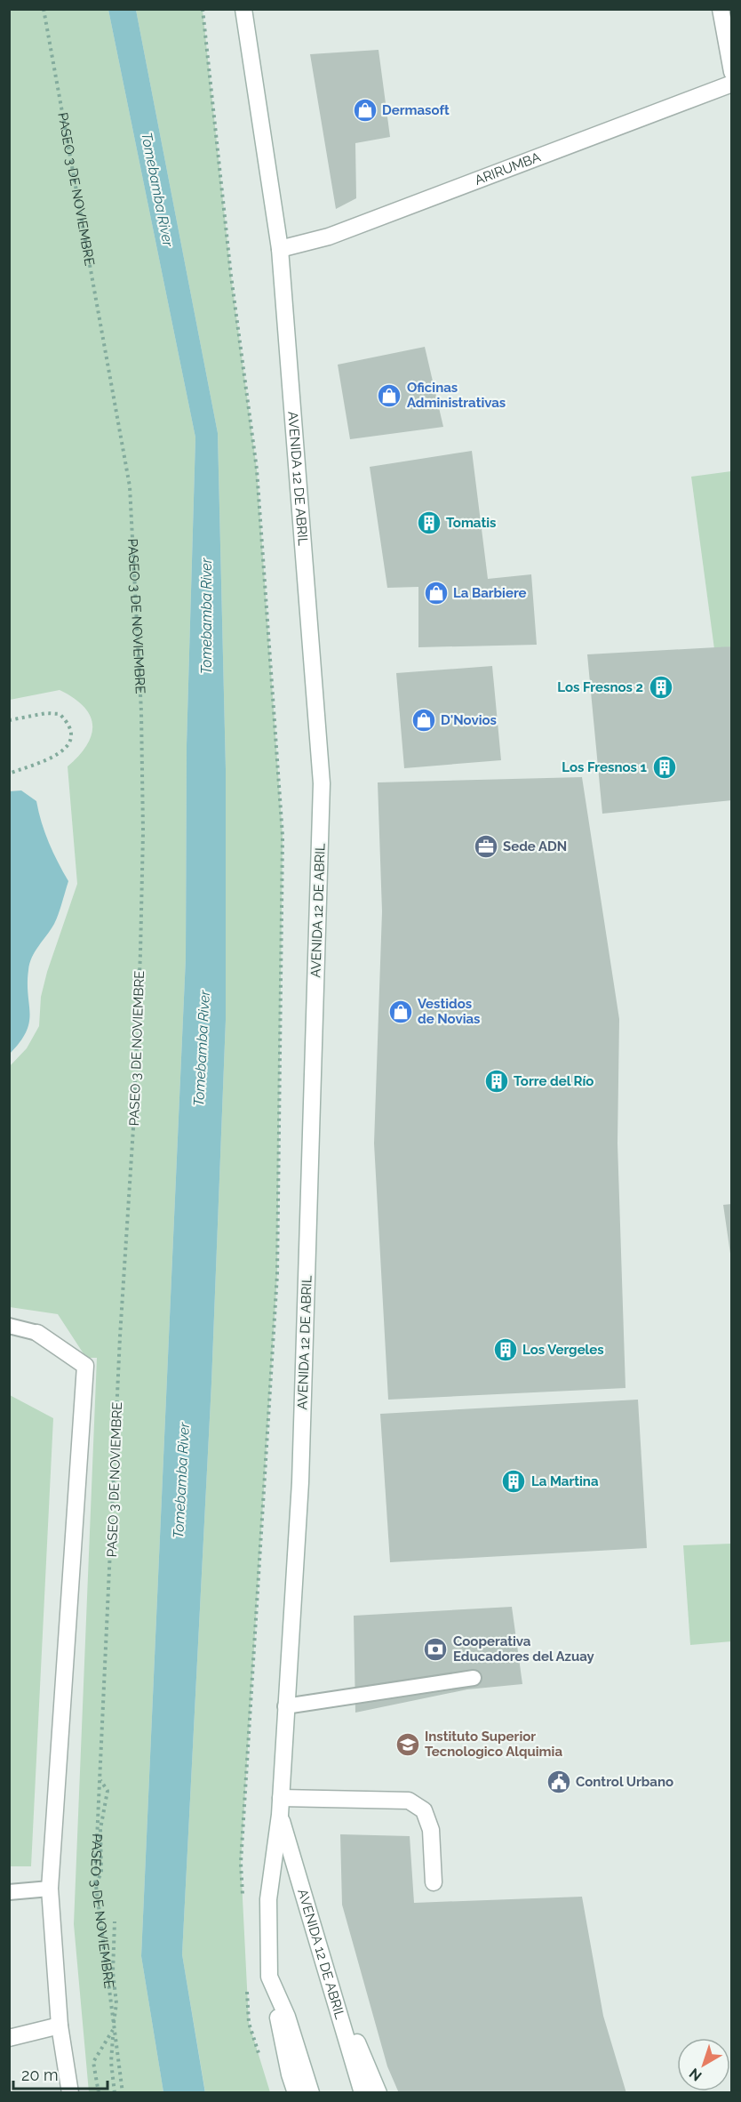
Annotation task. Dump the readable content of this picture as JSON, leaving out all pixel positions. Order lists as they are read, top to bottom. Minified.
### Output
{"streets":{"main road":["ARIRUMBA","AVENIDA 12 DE ABRIL"],"path":["PASEO 3 DE NOVIEMBRE"]},"crossings":[["ARIRUMBA","AVENIDA 12 DE ABRIL"]],"water":["Tomebamba River"],"places":{"shop":["Dermasoft","Oficinas Administrativas","La Barbiere","D'Novios","Vestidos de Novias"],"building":["Tomatis","Los Fresnos 2","Los Fresnos 1","Torre del Río","Los Vergeles","La Martina"],"office":["Sede ADN"],"bank":["Cooperativa Educadores del Azuay"],"school or university":["Instituto Superior Tecnologico Alquimia"],"public building":["Control Urbano"]},"scale_bar":"20 m","north":"bottom left"}
